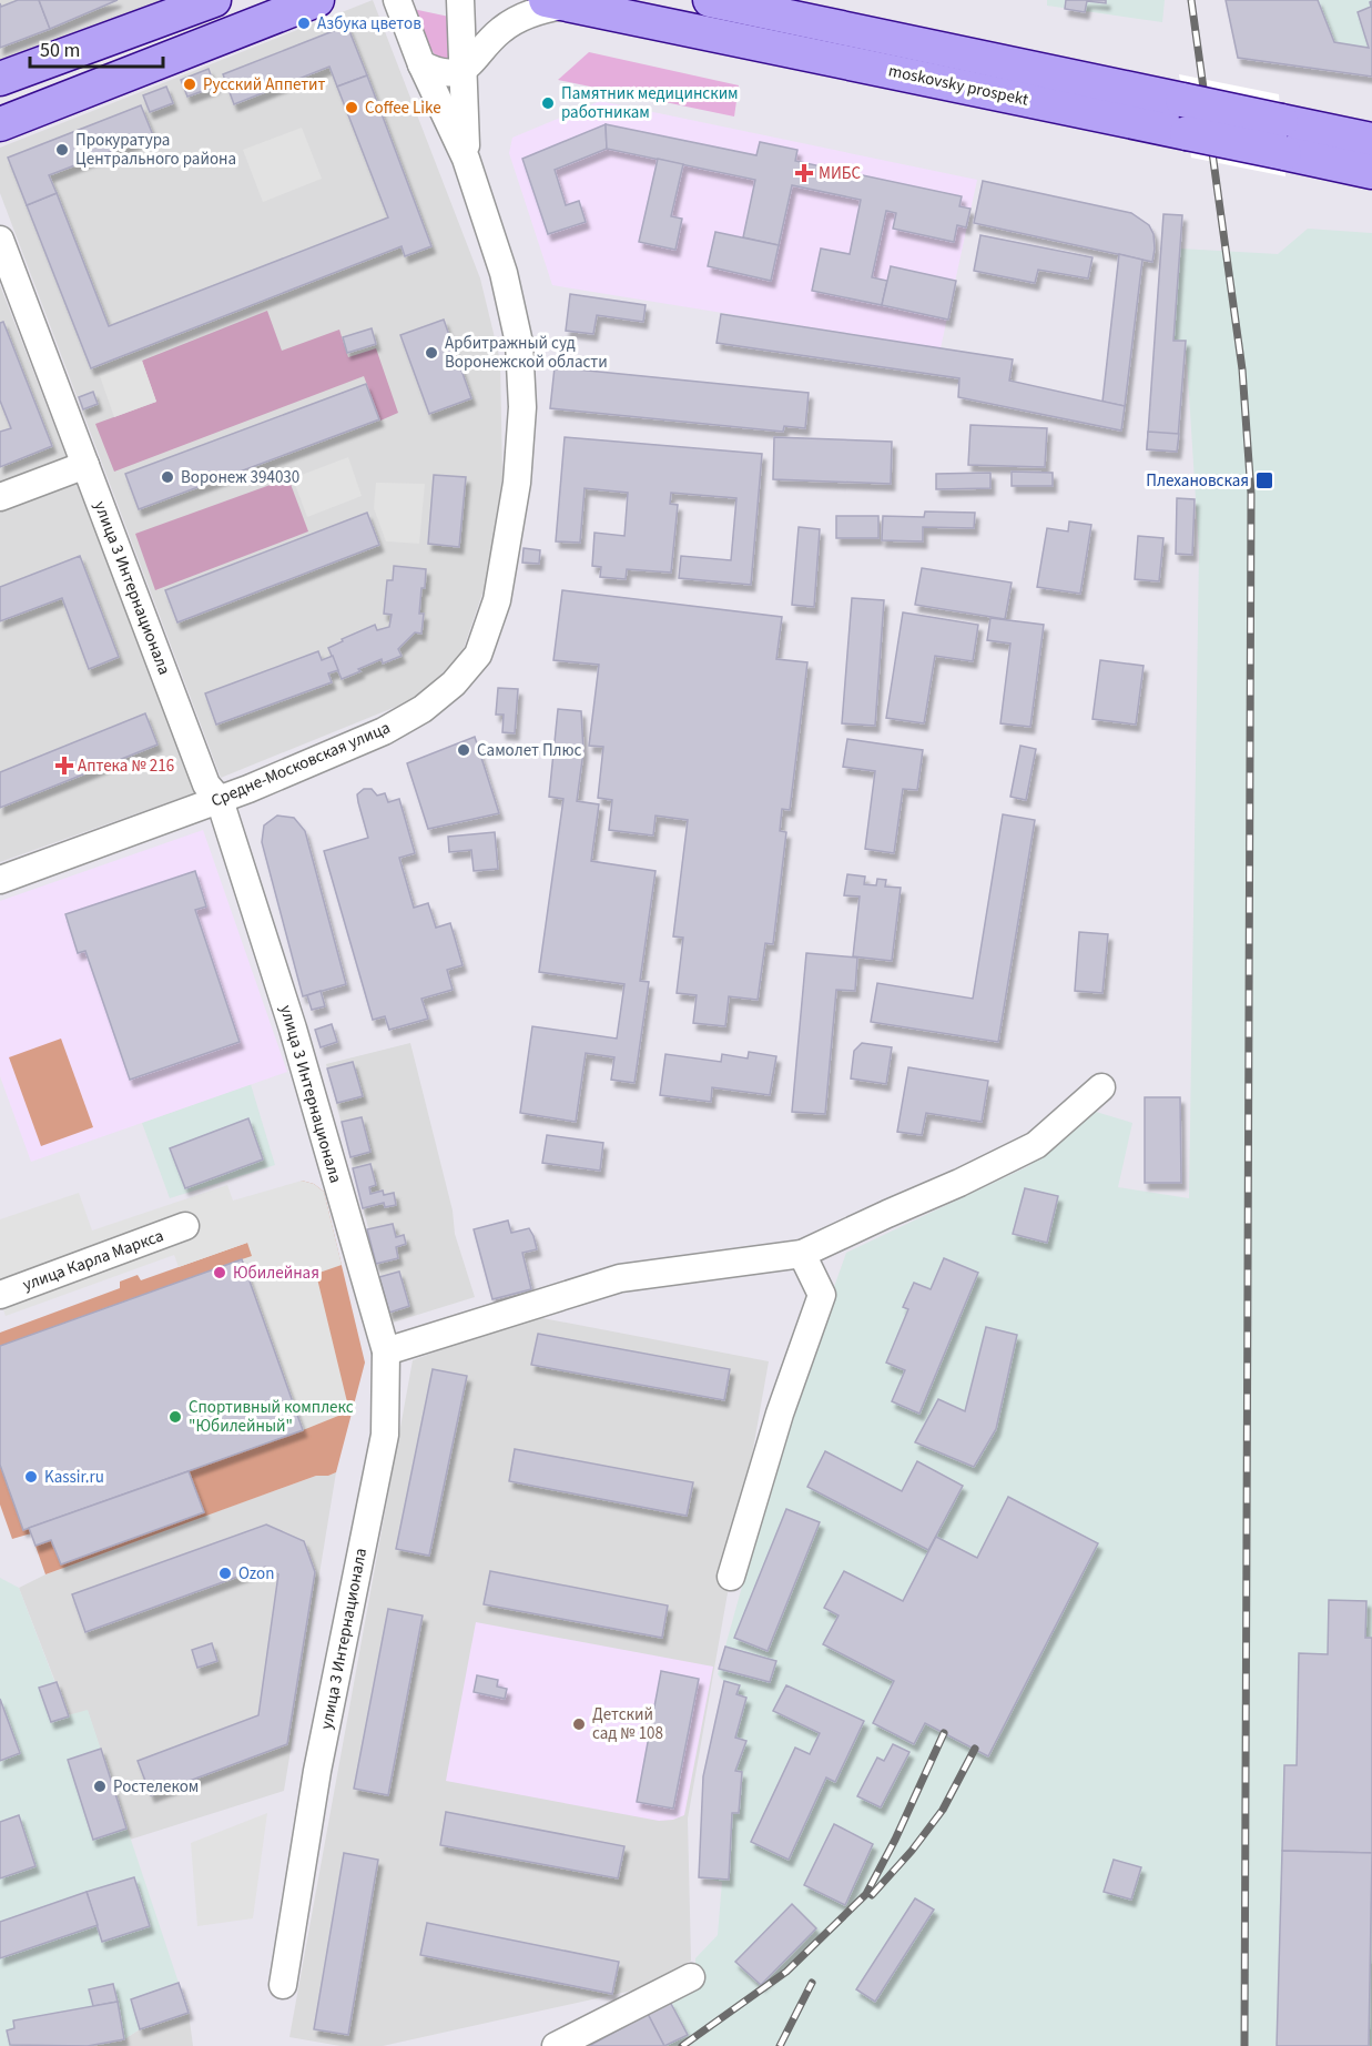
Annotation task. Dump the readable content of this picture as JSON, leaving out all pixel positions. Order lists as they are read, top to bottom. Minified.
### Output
{"streets":{"main road":["moskovsky prospekt"],"street":["улица 3 Интернационала","Средне-Московская улица","улица Карла Маркса"]},"crossings":[["улица 3 Интернационала","Средне-Московская улица"]],"places":{"other":["Азбука цветов","Русский Аппетит","Памятник медицинским работникам","Coffee Like","Прокуратура Центрального района","Арбитражный суд Воронежской области","Воронеж 394030","Самолет Плюс","Юбилейная","Спортивный комплекс \"Юбилейный\"","Kassir.ru","Ozon","Детский сад № 108","Ростелеком"],"health":["МИБС","Аптека № 216"],"transit":["Плехановская"]},"scale_bar":"50 m"}
